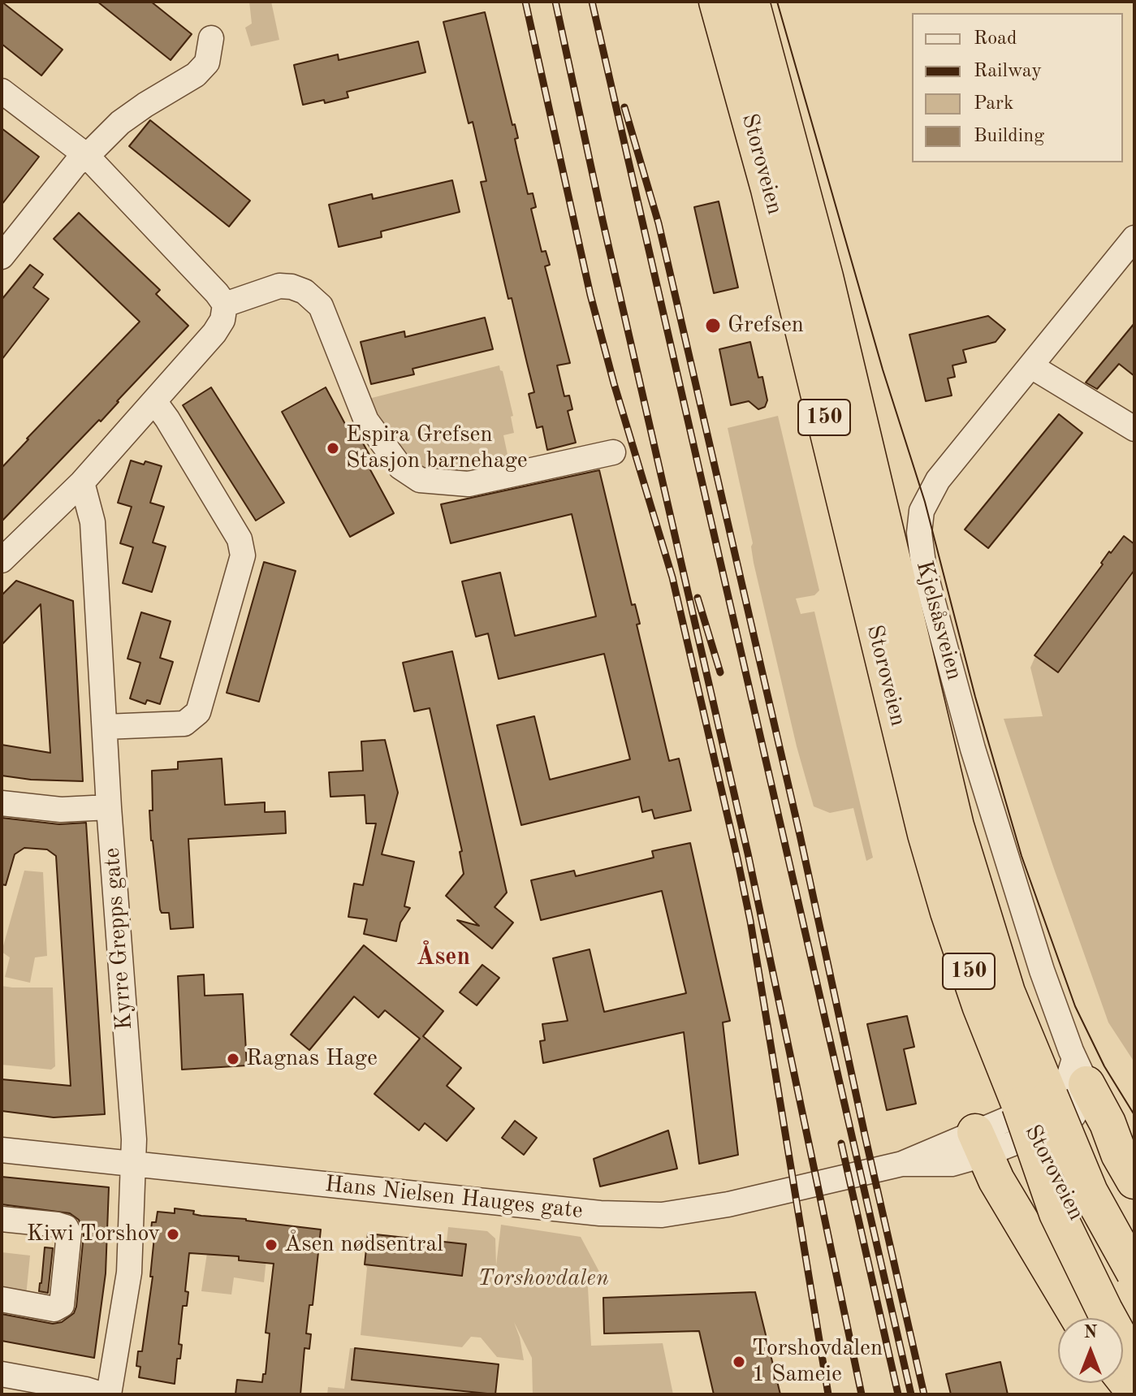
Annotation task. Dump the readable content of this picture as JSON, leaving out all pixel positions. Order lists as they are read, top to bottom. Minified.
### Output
{"streets":{"highway":["Storoveien","150"],"street":["Kjelsåsveien","Kyrre Grepps gate","Hans Nielsen Hauges gate"]},"crossings":[["Storoveien","150"],["Storoveien","Hans Nielsen Hauges gate"],["150","Hans Nielsen Hauges gate"],["Kyrre Grepps gate","Hans Nielsen Hauges gate"]],"districts":["Åsen"],"parks":["Torshovdalen"],"places":["Grefsen","Espira Grefsen Stasjon barnehage","Ragnas Hage","Kiwi Torshov","Åsen nødsentral","Torshovdalen 1 Sameie"],"legend":["Road","Railway","Park","Building"],"north":"top"}
